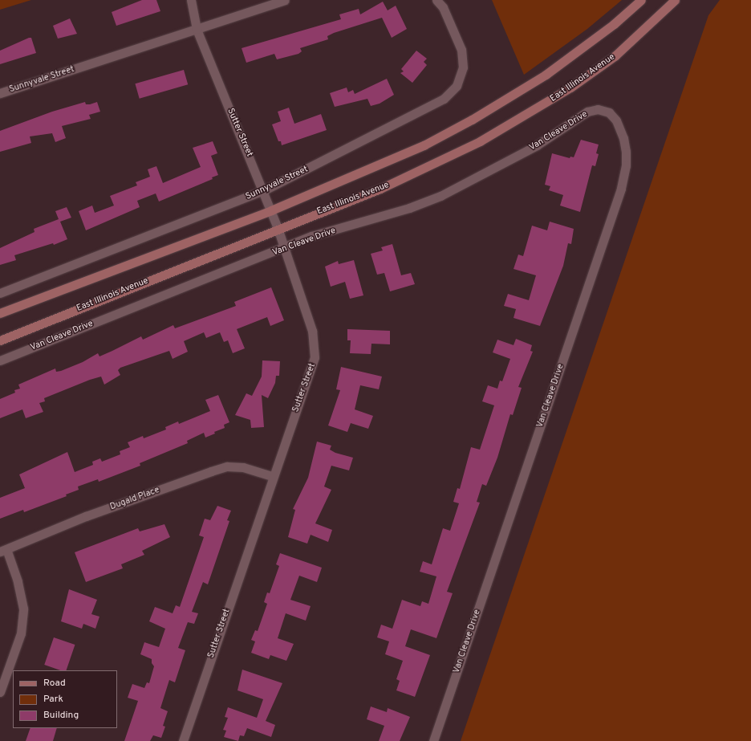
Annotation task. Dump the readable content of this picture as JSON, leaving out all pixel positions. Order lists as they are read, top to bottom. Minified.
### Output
{"streets":{"main road":["East Illinois Avenue"],"street":["Sunnyvale Street","Van Cleave Drive","Sutter Street","Dugald Place"]},"crossings":[["East Illinois Avenue","Sutter Street"],["Sunnyvale Street","Sutter Street"],["Van Cleave Drive","Sutter Street"],["Sutter Street","Dugald Place"]],"legend":["Road","Park","Building"]}
